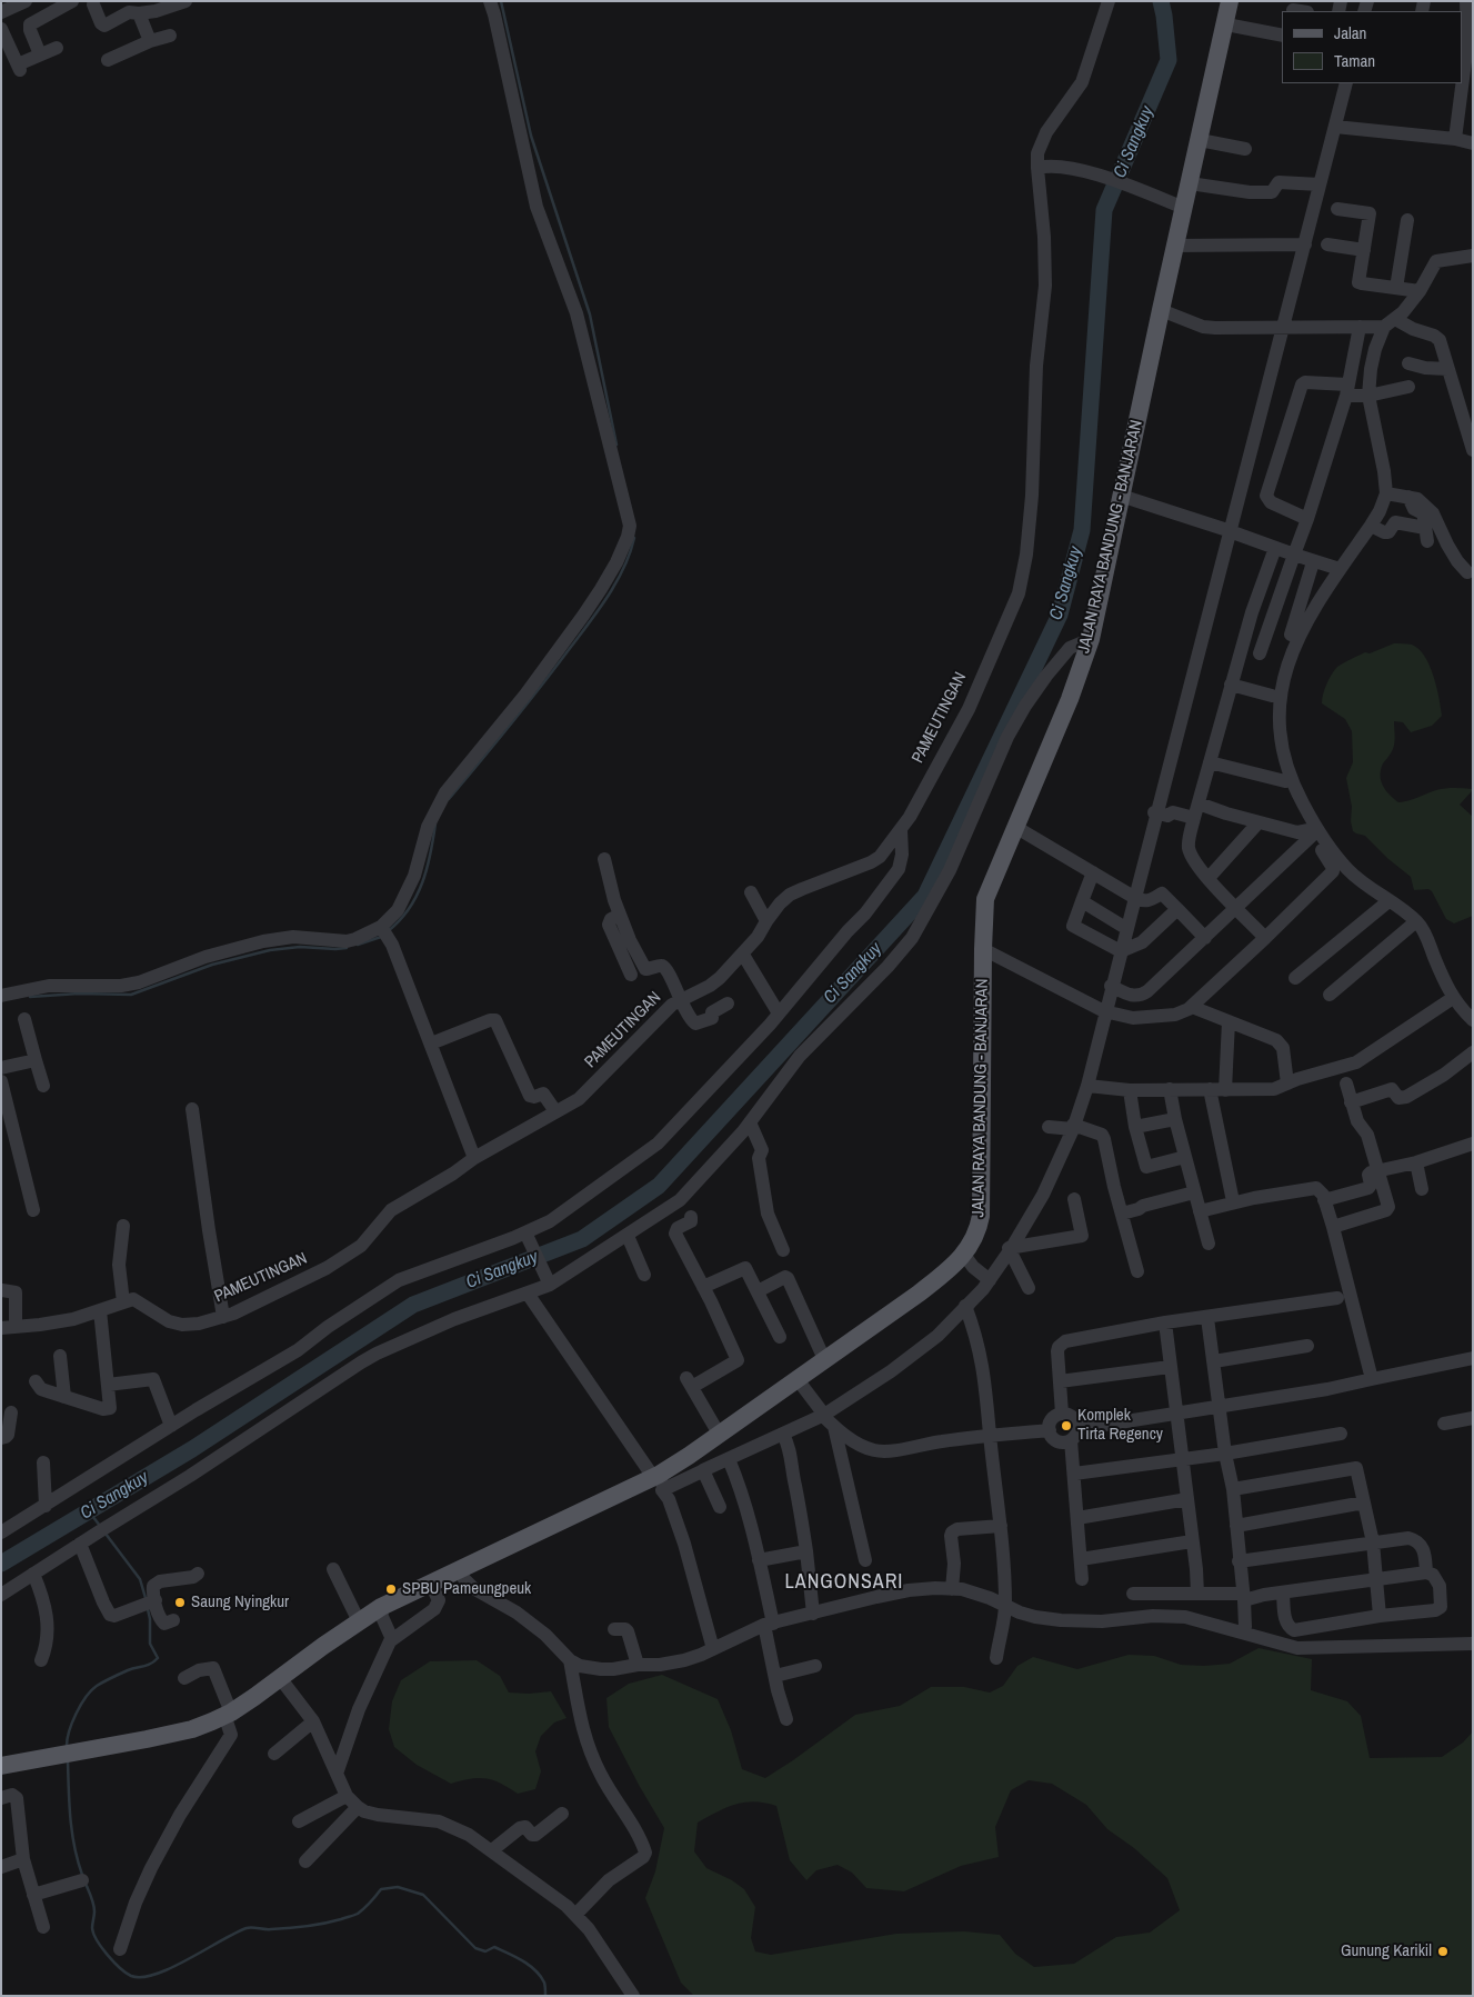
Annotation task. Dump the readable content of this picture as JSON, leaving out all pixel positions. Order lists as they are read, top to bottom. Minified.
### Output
{"streets":{"main road":["JALAN RAYA BANDUNG - BANJARAN"],"street":["PAMEUTINGAN"]},"districts":["LANGONSARI"],"water":["Ci Sangkuy"],"places":["Komplek Tirta Regency","SPBU Pameungpeuk","Saung Nyingkur","Gunung Karikil"],"legend":["Jalan","Taman"]}
